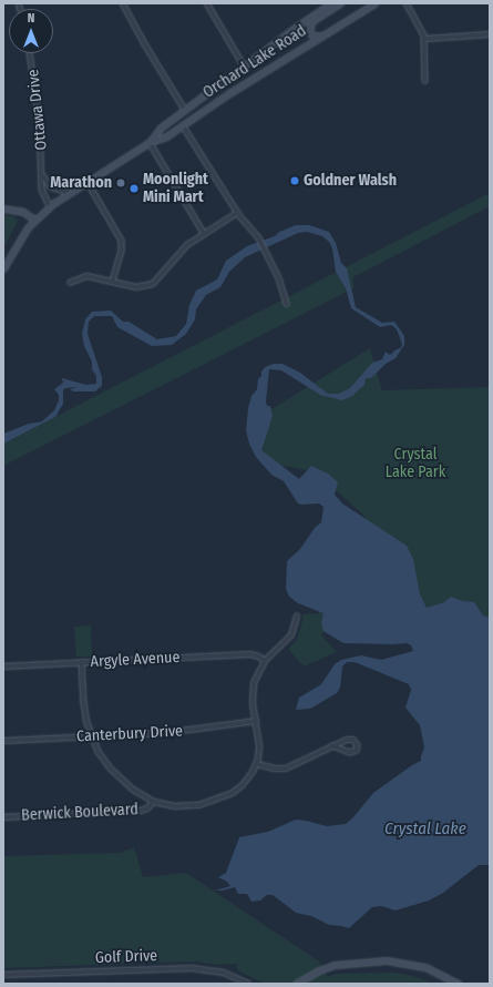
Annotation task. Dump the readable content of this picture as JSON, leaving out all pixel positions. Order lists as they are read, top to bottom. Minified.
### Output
{"streets":{"main road":["Orchard Lake Road"],"street":["Ottawa Drive","Argyle Avenue","Canterbury Drive","Berwick Boulevard","Golf Drive"]},"crossings":[["Orchard Lake Road","Ottawa Drive"]],"water":["Crystal Lake"],"parks":["Crystal Lake Park"],"places":["Goldner Walsh","Marathon","Moonlight Mini Mart"],"north":"top"}
